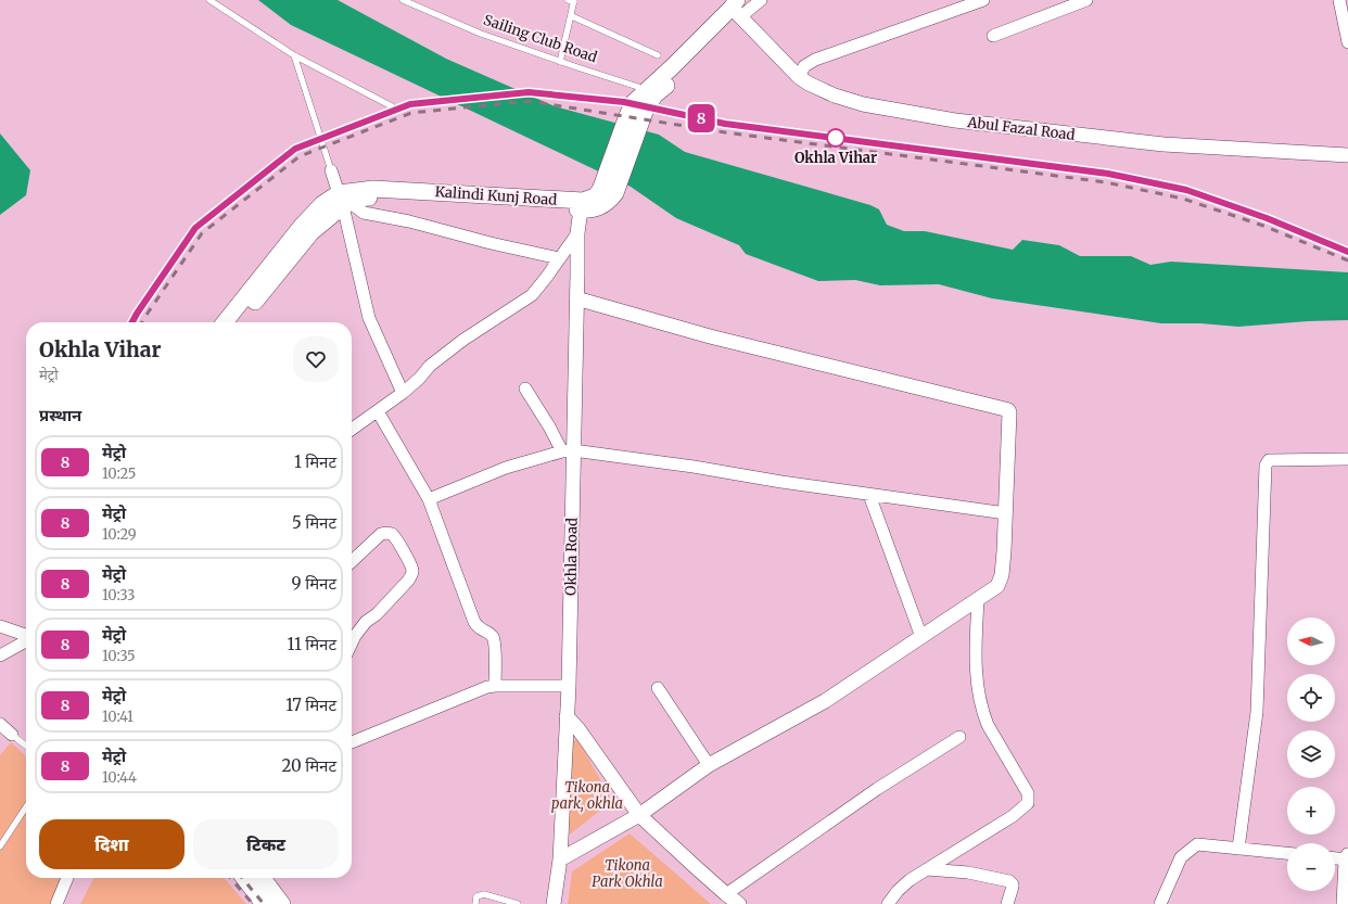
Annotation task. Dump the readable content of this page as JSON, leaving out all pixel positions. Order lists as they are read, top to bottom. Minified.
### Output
{"streets":{"main road":["Kalindi Kunj Road"],"street":["Abul Fazal Road","Okhla Road"],"lane":["Sailing Club Road"]},"crossings":[["Sailing Club Road","Kalindi Kunj Road"],["Abul Fazal Road","Kalindi Kunj Road"],["Kalindi Kunj Road","Okhla Road"]],"parks":["Tikona park, okhla","Tikona Park Okhla"],"places":["Okhla Vihar"],"lines":["metro line 8"],"north":"left","page":{"on_map":"8","heading":[["Okhla Vihar","मेट्रो"],"प्रस्थान"],"list":[{"mark":"8","name":"मेट्रो","note":"10:25","value":"1 मिनट"},{"mark":"8","name":"मेट्रो","note":"10:29","value":"5 मिनट"},{"mark":"8","name":"मेट्रो","note":"10:33","value":"9 मिनट"},{"mark":"8","name":"मेट्रो","note":"10:35","value":"11 मिनट"},{"mark":"8","name":"मेट्रो","note":"10:41","value":"17 मिनट"},{"mark":"8","name":"मेट्रो","note":"10:44","value":"20 मिनट"}],"map_buttons":["+","−"],"buttons":["दिशा","टिकट"]}}
